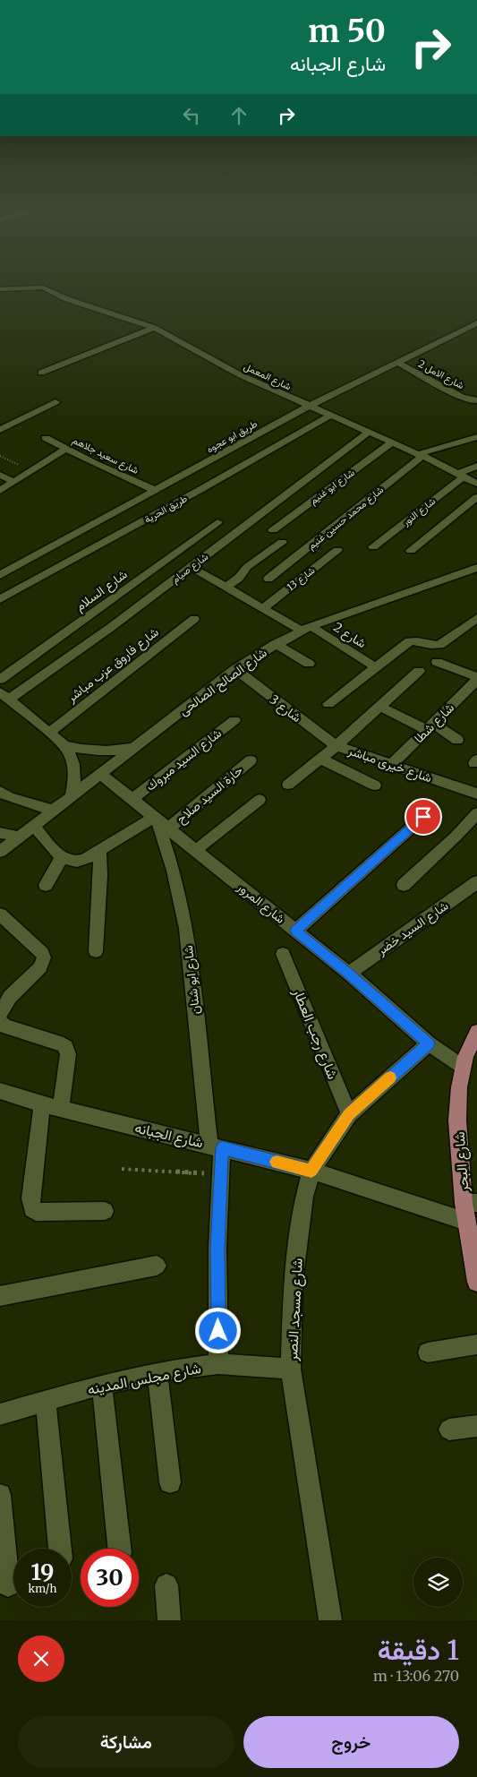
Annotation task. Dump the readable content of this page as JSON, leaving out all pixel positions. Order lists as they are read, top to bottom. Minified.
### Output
{"streets":{"main road":["شارع البحر"],"street":["شارع الامل 2","شارع المعمل","طريق ابو عجوه","شارع سعيد جلاهم","شارع ابو غنيم","طريق الحرية","شارع النور","شارع محمد حسين غنيم","شارع صيام","شارع 13","شارع السلام","شارع 2","شارع فاروق عزب مباشر","شارع الصالح الصالحى","شارع 3","شارع شطا","شارع السيد مبروك","شارع خيرى مباشر","حارة السيد صلاح","شارع المرور","شارع السيد خضر","شارع ابو شنان","شارع رجب العطار","شارع الجبانه","شارع مسجد النصر","شارع مجلس المدينه"]},"crossings":[["شارع الامل 2","طريق ابو عجوه"],["شارع المعمل","طريق ابو عجوه"],["شارع المعمل","شارع ابو غنيم"],["شارع المعمل","طريق الحرية"],["شارع المعمل","شارع النور"],["شارع المعمل","شارع محمد حسين غنيم"],["شارع المعمل","شارع صيام"],["طريق ابو عجوه","شارع سعيد جلاهم"],["شارع صيام","شارع 2"],["شارع 13","شارع 2"],["شارع 2","شارع الصالح الصالحى"],["شارع الصالح الصالحى","شارع 3"],["شارع الصالح الصالحى","شارع المرور"],["شارع 3","شارع خيرى مباشر"],["شارع شطا","شارع خيرى مباشر"],["شارع السيد مبروك","شارع المرور"],["حارة السيد صلاح","شارع المرور"],["شارع المرور","شارع السيد خضر"],["شارع المرور","شارع ابو شنان"],["شارع المرور","شارع البحر"],["شارع المرور","شارع مسجد النصر"],["شارع ابو شنان","شارع الجبانه"],["شارع ابو شنان","شارع مجلس المدينه"],["شارع رجب العطار","شارع مسجد النصر"],["شارع الجبانه","شارع البحر"],["شارع الجبانه","شارع مسجد النصر"],["شارع مسجد النصر","شارع مجلس المدينه"]],"page":{"turn":["50 m","شارع الجبانه"],"speed":"19 km/h","limit":"30","heading":["1 دقيقة","270 m · 13:06"],"buttons":["خروج","مشاركة"]}}
